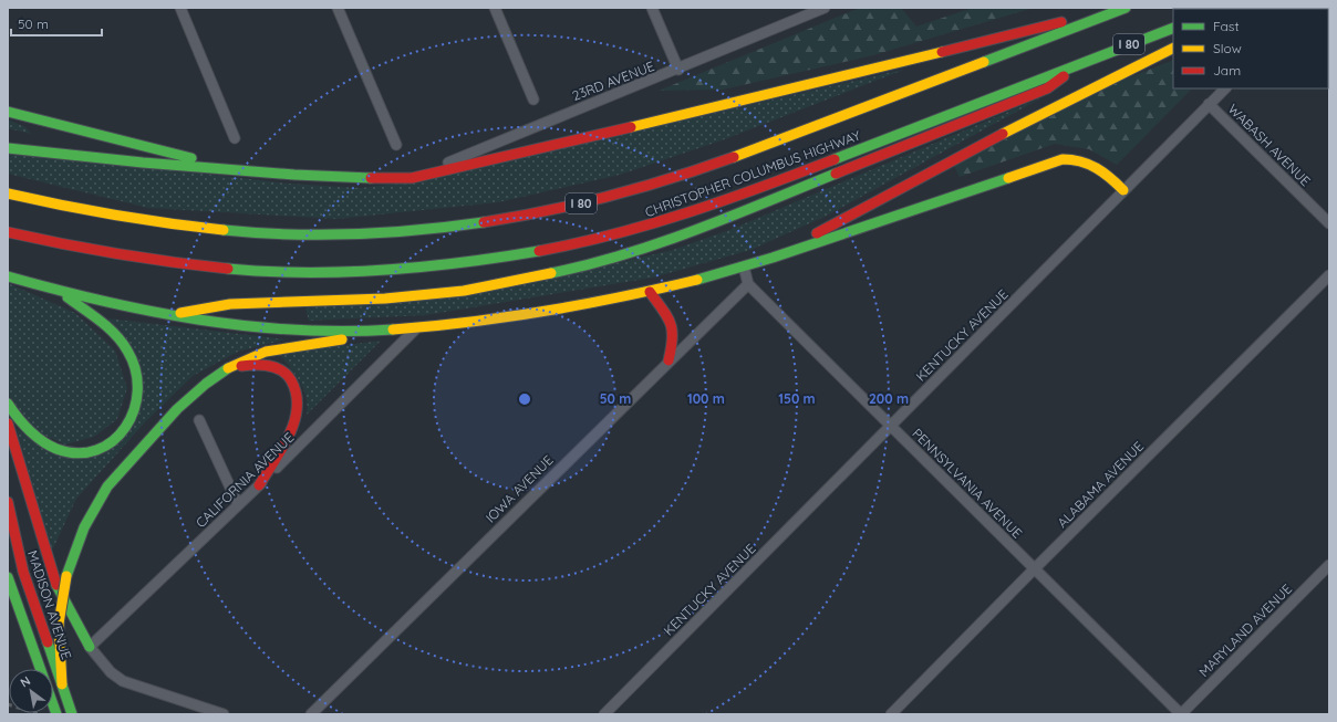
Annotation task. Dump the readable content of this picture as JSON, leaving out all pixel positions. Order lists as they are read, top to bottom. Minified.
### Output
{"streets":{"main road":["I 80","CHRISTOPHER COLUMBUS HIGHWAY","MADISON AVENUE"],"street":["23RD AVENUE","WABASH AVENUE","KENTUCKY AVENUE","CALIFORNIA AVENUE","PENNSYLVANIA AVENUE","ALABAMA AVENUE","IOWA AVENUE","MARYLAND AVENUE"]},"crossings":[["WABASH AVENUE","KENTUCKY AVENUE"],["KENTUCKY AVENUE","PENNSYLVANIA AVENUE"],["PENNSYLVANIA AVENUE","ALABAMA AVENUE"],["PENNSYLVANIA AVENUE","IOWA AVENUE"],["PENNSYLVANIA AVENUE","MARYLAND AVENUE"]],"legend":["Fast","Slow","Jam"],"scale_bar":"50 m","north":"top left","rings":["50 m","100 m","150 m","200 m"]}
